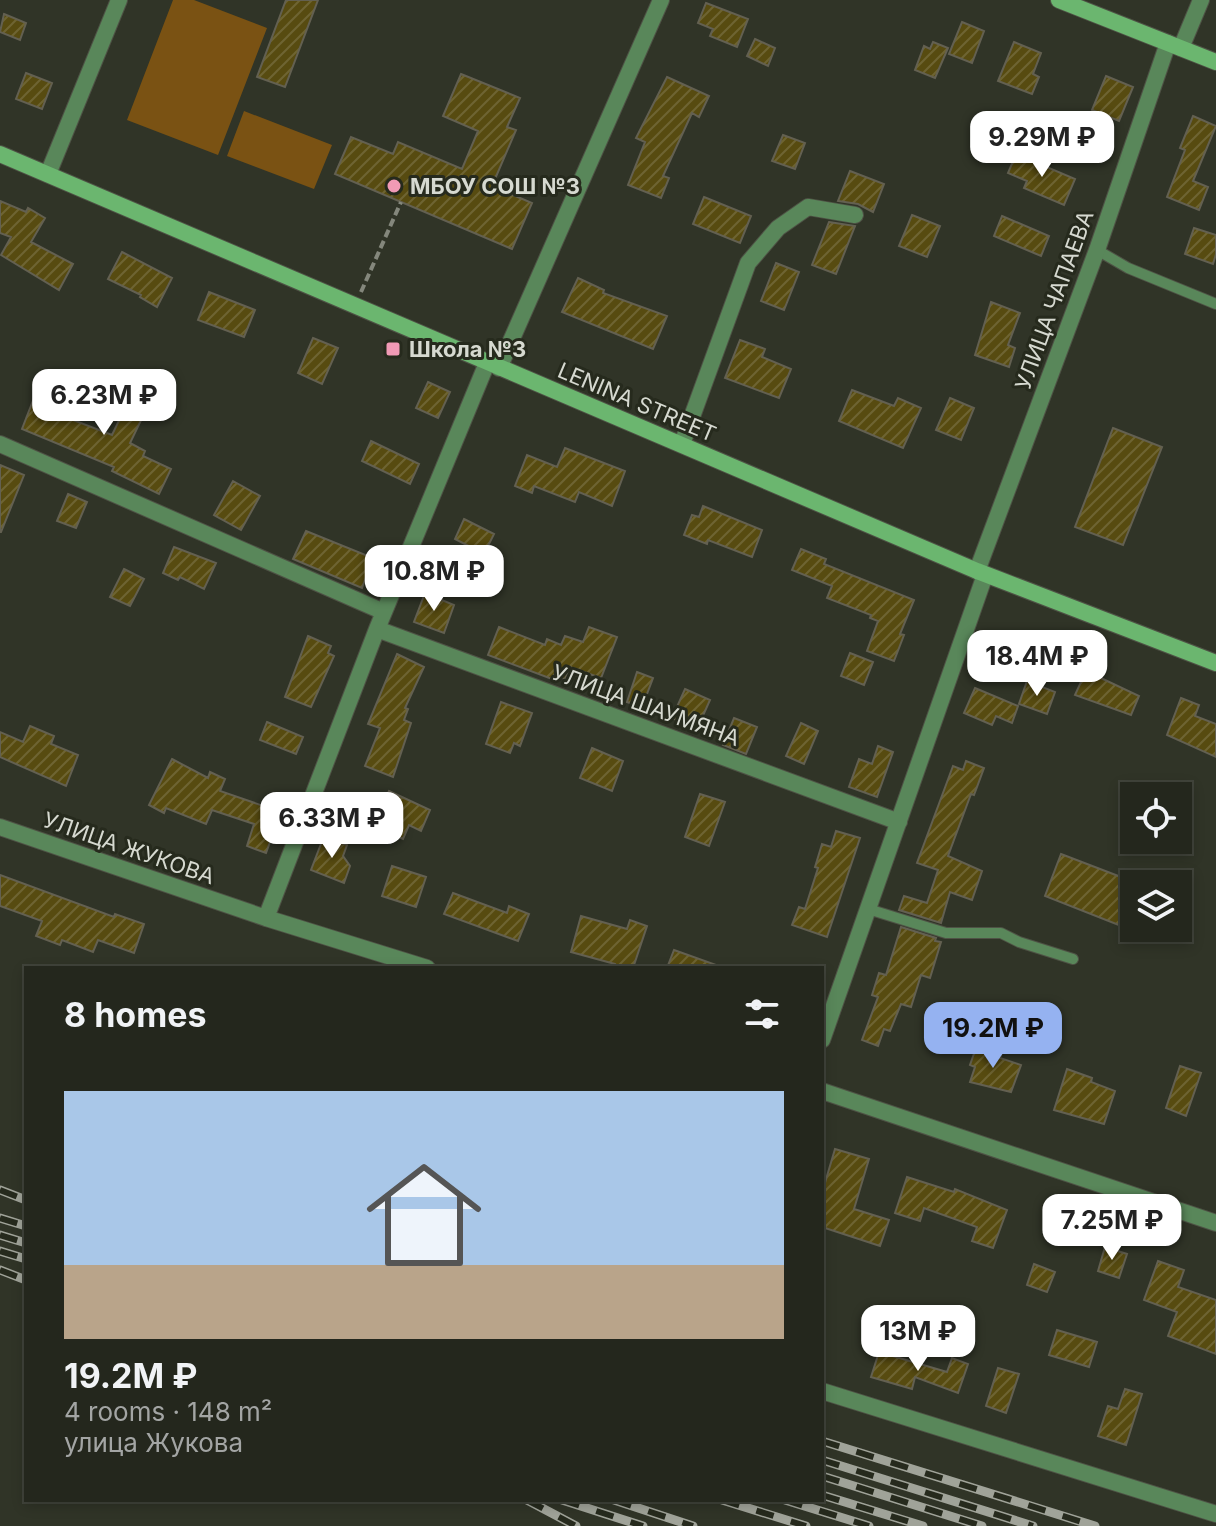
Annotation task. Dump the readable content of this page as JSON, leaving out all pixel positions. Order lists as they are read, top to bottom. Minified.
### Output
{"streets":{"main road":["LENINA STREET"],"street":["УЛИЦА ЧАПАЕВА","УЛИЦА ШАУМЯНА","УЛИЦА ЖУКОВА"]},"crossings":[["УЛИЦА ЧАПАЕВА","LENINA STREET"],["УЛИЦА ЧАПАЕВА","УЛИЦА ШАУМЯНА"]],"places":{"other":["МБОУ СОШ №3"],"transit":["Школа №3"]},"page":{"price":["9.29M ₽","6.23M ₽","10.8M ₽","18.4M ₽","6.33M ₽","19.2M ₽","7.25M ₽","13M ₽"],"heading":"8 homes","list":[{"name":"19.2M ₽","note":"4 rooms · 148 m² · улица Жукова"}]}}
